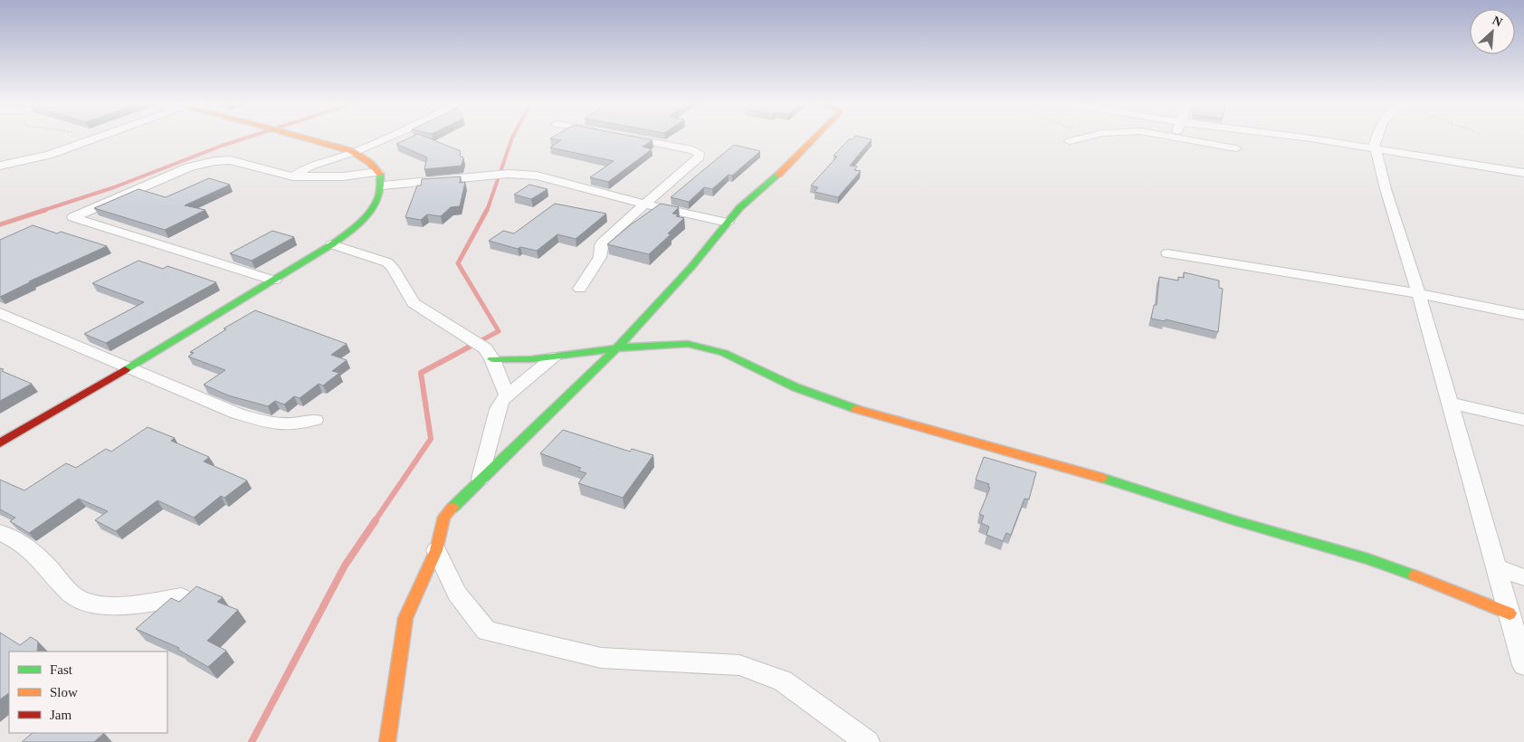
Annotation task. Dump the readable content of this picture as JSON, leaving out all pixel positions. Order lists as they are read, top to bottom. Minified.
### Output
{"legend":["Fast","Slow","Jam"],"north":"top right"}
